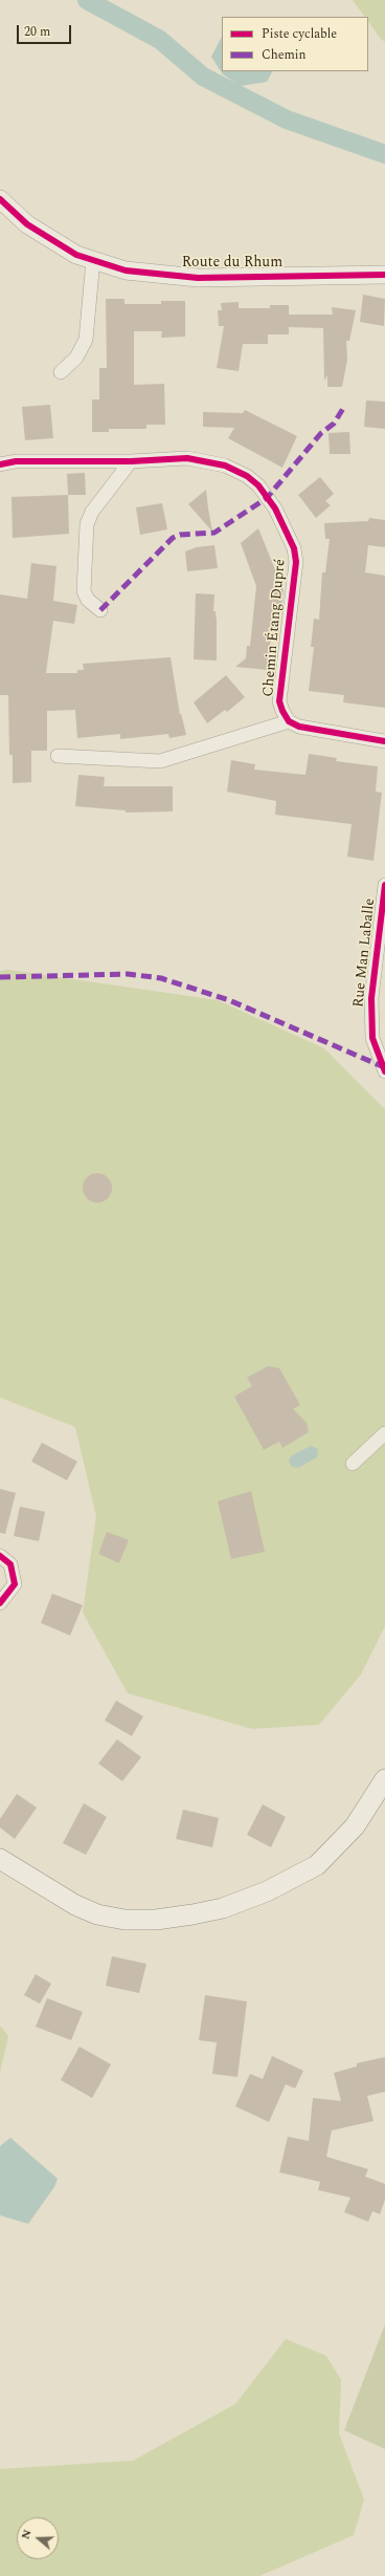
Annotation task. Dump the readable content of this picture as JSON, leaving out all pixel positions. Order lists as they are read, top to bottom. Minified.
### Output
{"streets":{"street":["Route du Rhum","Chemin Étang Dupré","Rue Man Laballe"]},"legend":["Piste cyclable","Chemin"],"scale_bar":"20 m","north":"left"}
